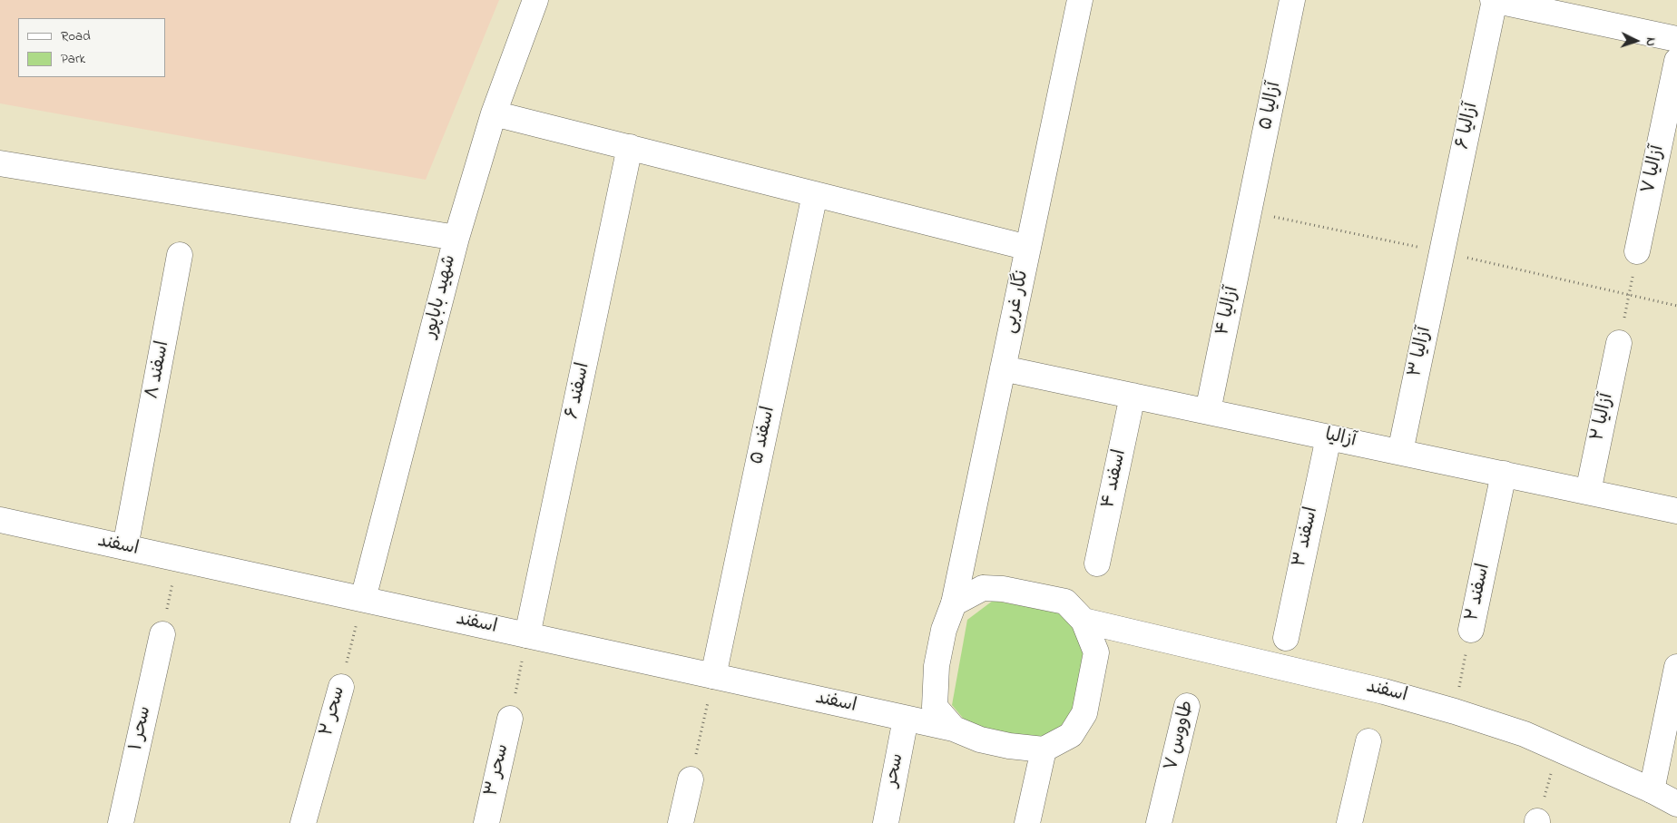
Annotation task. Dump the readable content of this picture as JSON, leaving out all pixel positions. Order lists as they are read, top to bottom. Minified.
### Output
{"streets":{"street":["آزالیا ۵","آزالیا ۶","آزالیا ۷","شهید باباپور","نگار غربی","آزالیا ۴","آزالیا ۳","اسفند ۸","اسفند ۶","آزالیا ۲","اسفند ۵","آزالیا","اسفند ۴","اسفند ۳","اسفند","اسفند ۲","سحر ۲","سحر ۱","طاووس ۷","سحر ۳","سحر"]},"crossings":[["آزالیا ۵","آزالیا ۴"],["آزالیا ۶","آزالیا ۳"],["شهید باباپور","اسفند"],["شهید باباپور","سحر ۲"],["نگار غربی","آزالیا"],["نگار غربی","اسفند"],["آزالیا ۴","آزالیا"],["آزالیا ۳","آزالیا"],["اسفند ۸","اسفند"],["اسفند ۶","اسفند"],["آزالیا ۲","آزالیا"],["اسفند ۵","اسفند"],["آزالیا","اسفند ۴"],["آزالیا","اسفند ۳"],["آزالیا","اسفند ۲"],["اسفند","اسفند ۲"],["اسفند","سحر ۲"],["اسفند","سحر"]],"legend":["Road","Park"],"north":"right"}
